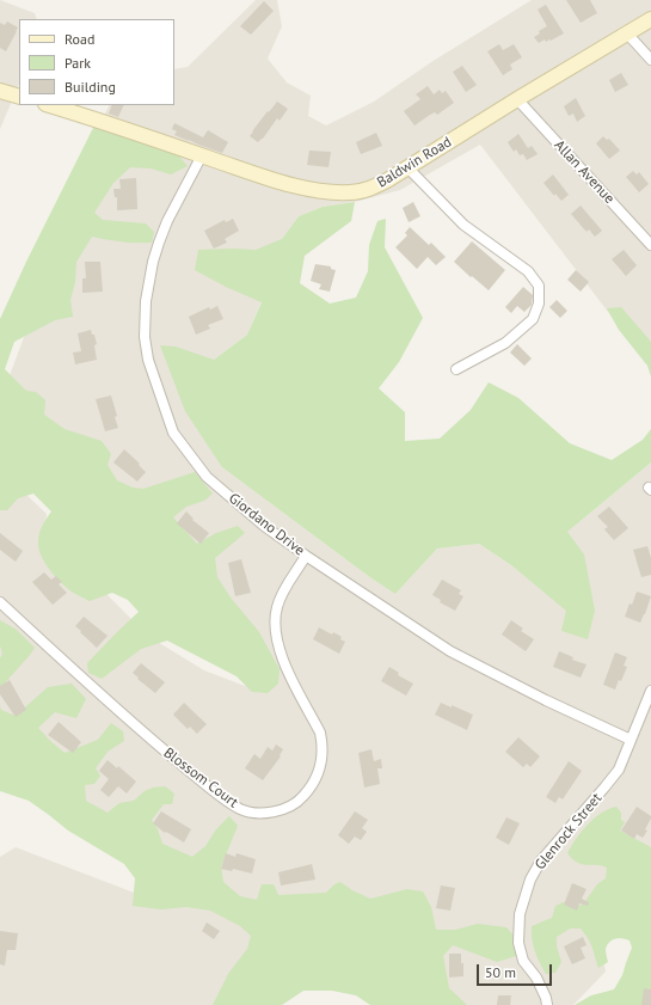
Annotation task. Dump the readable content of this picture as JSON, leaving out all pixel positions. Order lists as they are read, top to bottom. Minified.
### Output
{"streets":{"street":["Baldwin Road","Allan Avenue","Giordano Drive","Blossom Court","Glenrock Street"]},"crossings":[["Baldwin Road","Allan Avenue"],["Baldwin Road","Giordano Drive"],["Giordano Drive","Blossom Court"],["Giordano Drive","Glenrock Street"]],"legend":["Road","Park","Building"],"scale_bar":"50 m"}
